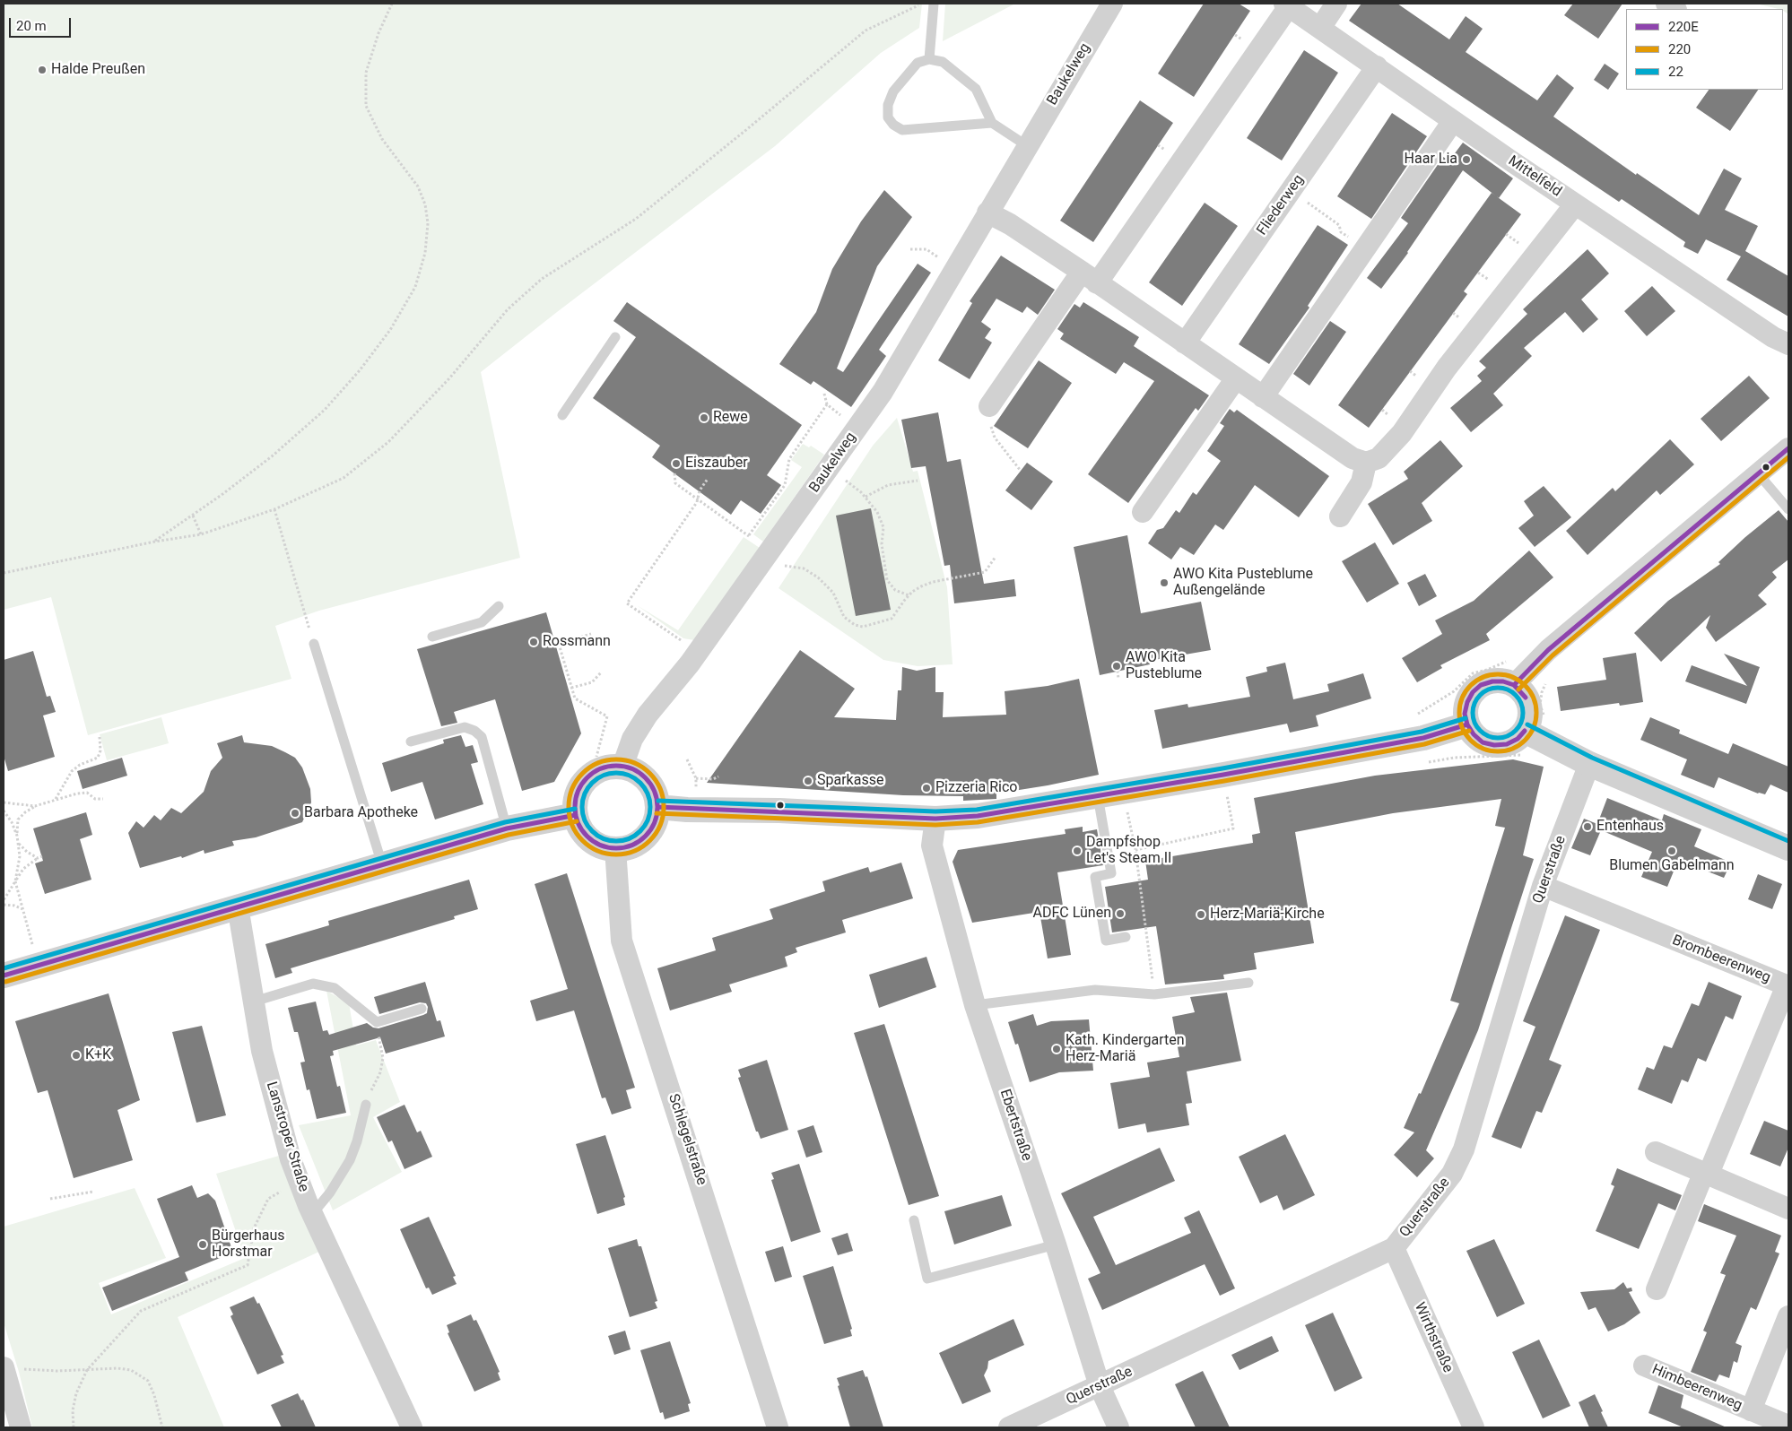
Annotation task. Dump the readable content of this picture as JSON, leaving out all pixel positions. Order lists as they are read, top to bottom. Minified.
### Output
{"streets":{"street":["Baukelweg","Mittelfeld","Fliederweg","Querstraße","Brombeerenweg","Ebertstraße","Lanstroper Straße","Schlegelstraße","Wirthstraße","Himbeerenweg"]},"crossings":[["Baukelweg","Schlegelstraße"],["Mittelfeld","Fliederweg"],["Querstraße","Brombeerenweg"],["Querstraße","Ebertstraße"],["Querstraße","Wirthstraße"]],"places":["Halde Preußen","Haar Lia","Rewe","Eiszauber","AWO Kita Pusteblume Außengelände","Rossmann","AWO Kita Pusteblume","Sparkasse","Pizzeria Rico","Barbara Apotheke","Entenhaus","Dampfshop Let's Steam II","Blumen Gabelmann","ADFC Lünen","Herz-Mariä-Kirche","Kath. Kindergarten Herz-Mariä","K+K","Bürgerhaus Horstmar"],"lines":["transit line 220E","transit line 220","transit line 22"],"legend":["220E","220","22"],"scale_bar":"20 m"}
